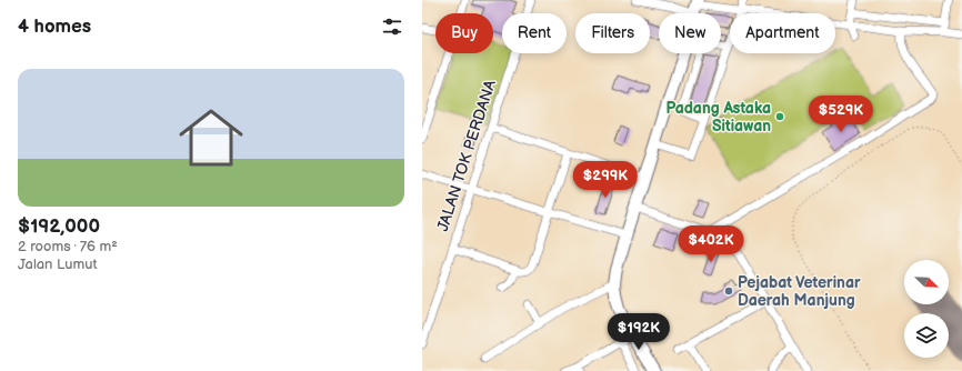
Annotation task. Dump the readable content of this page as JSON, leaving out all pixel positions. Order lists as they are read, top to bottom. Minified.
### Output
{"streets":{"street":["JALAN TOK PERDANA"]},"places":["Padang Astaka Sitiawan","Pejabat Veterinar Daerah Manjung"],"north":"bottom right","page":{"heading":"4 homes","chip":["Buy","Rent","Filters","New","Apartment"],"list":[{"name":"$192,000","note":"2 rooms · 76 m² · Jalan Lumut"}],"price":["$529K","$299K","$402K","$192K"]}}
